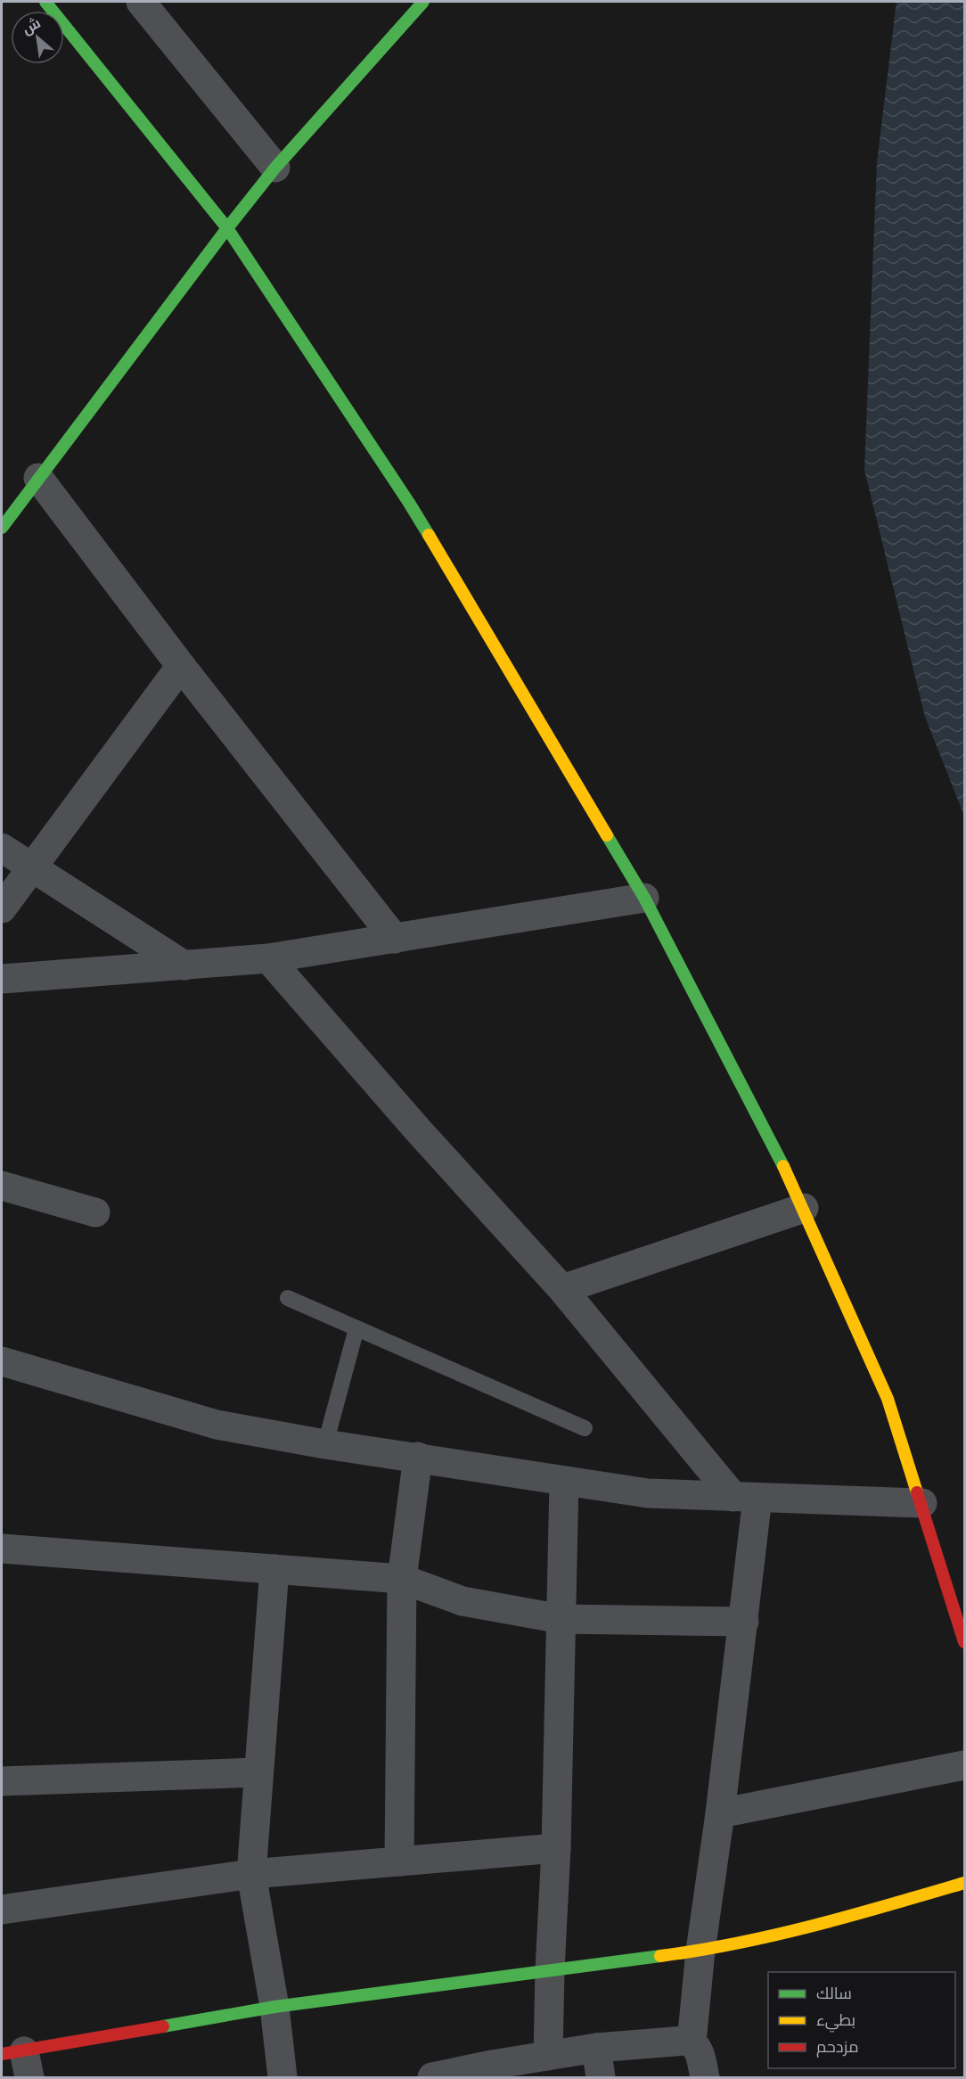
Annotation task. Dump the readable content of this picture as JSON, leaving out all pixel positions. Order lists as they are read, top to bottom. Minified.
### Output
{"legend":["سالك","بطيء","مزدحم"],"north":"top left"}
